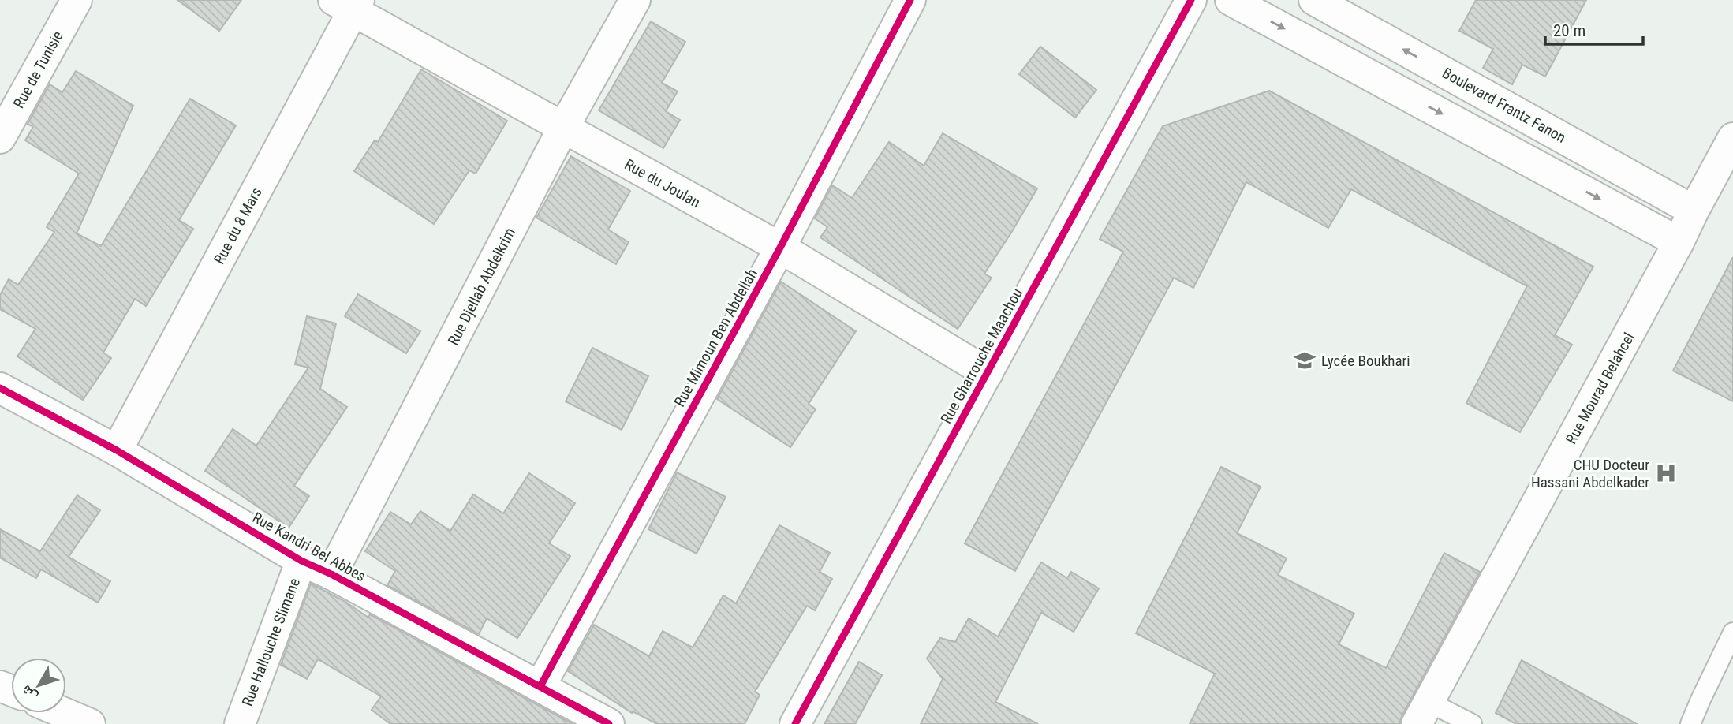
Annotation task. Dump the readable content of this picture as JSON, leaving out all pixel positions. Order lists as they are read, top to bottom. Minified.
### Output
{"streets":{"street":["Rue de Tunisie","Boulevard Frantz Fanon","Rue du Joulan","Rue du 8 Mars","Rue Djellab Abdelkrim","Rue Mimoun Ben Abdellah","Rue Gharrouche Maachou","Rue Mourad Belahcel","Rue Kandri Bel Abbes","Rue Hallouche Slimane"]},"crossings":[["Boulevard Frantz Fanon","Rue Mourad Belahcel"],["Rue du Joulan","Rue du 8 Mars"],["Rue du Joulan","Rue Djellab Abdelkrim"],["Rue du Joulan","Rue Mimoun Ben Abdellah"],["Rue du Joulan","Rue Gharrouche Maachou"],["Rue du 8 Mars","Rue Kandri Bel Abbes"],["Rue Djellab Abdelkrim","Rue Kandri Bel Abbes"],["Rue Mimoun Ben Abdellah","Rue Kandri Bel Abbes"],["Rue Kandri Bel Abbes","Rue Hallouche Slimane"]],"places":{"school or university":["Lycée Boukhari"],"hospital":["CHU Docteur Hassani Abdelkader"]},"scale_bar":"20 m","north":"bottom left"}
